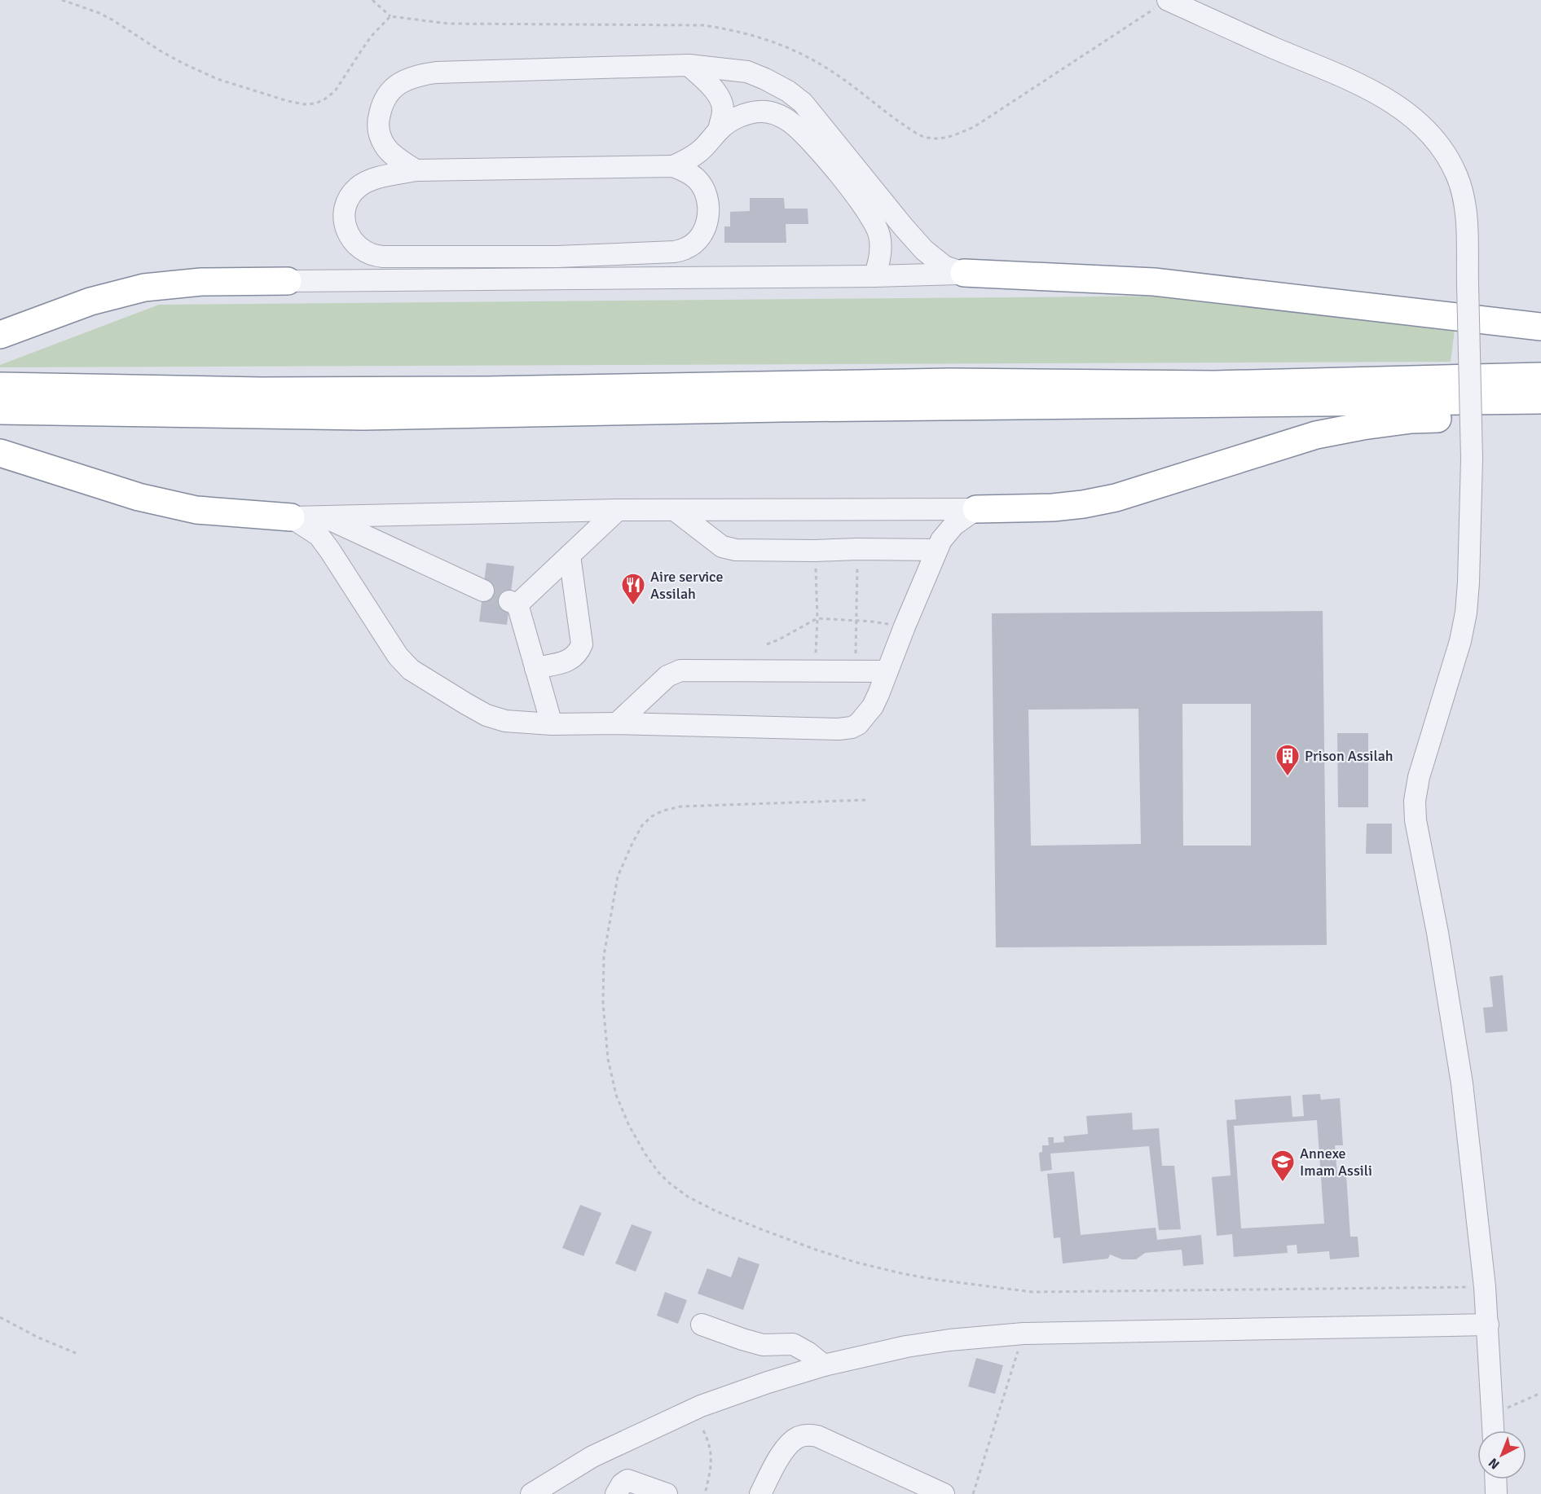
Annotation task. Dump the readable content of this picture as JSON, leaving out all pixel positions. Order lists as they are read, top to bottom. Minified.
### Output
{"places":{"restaurant":["Aire service Assilah"],"building":["Prison Assilah"],"school or university":["Annexe Imam Assili"]},"north":"bottom left"}
